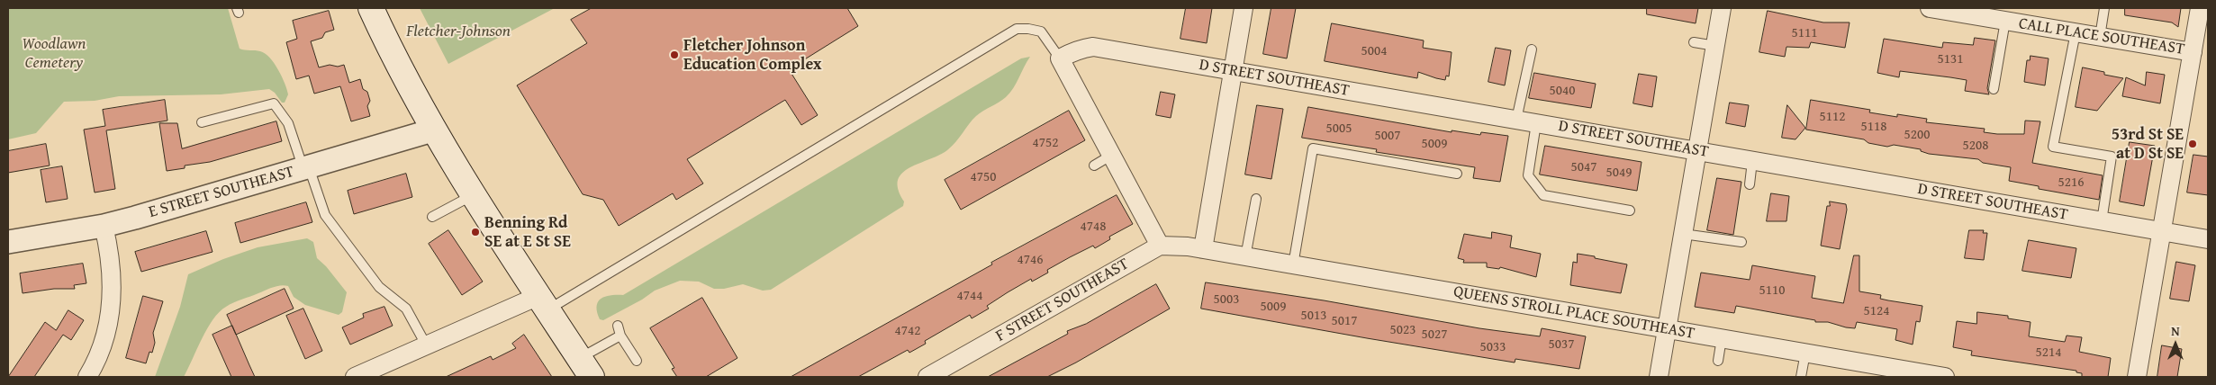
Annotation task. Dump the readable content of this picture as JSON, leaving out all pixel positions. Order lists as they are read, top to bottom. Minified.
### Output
{"streets":{"street":["CALL PLACE SOUTHEAST","D STREET SOUTHEAST","E STREET SOUTHEAST","F STREET SOUTHEAST","QUEENS STROLL PLACE SOUTHEAST"]},"parks":["Fletcher-Johnson","Woodlawn Cemetery"],"places":["Fletcher Johnson Education Complex","53rd St SE at D St SE","Benning Rd SE at E St SE"],"house_numbers":["5111","5004","5131","5040","5112","5118","5005","5200","5007","4752","5009","5208","5047","5049","4750","5216","4748","4746","5110","4744","5003","5009","5124","5013","5017","5023","4742","5027","5037","5033","5214"],"north":"top"}
